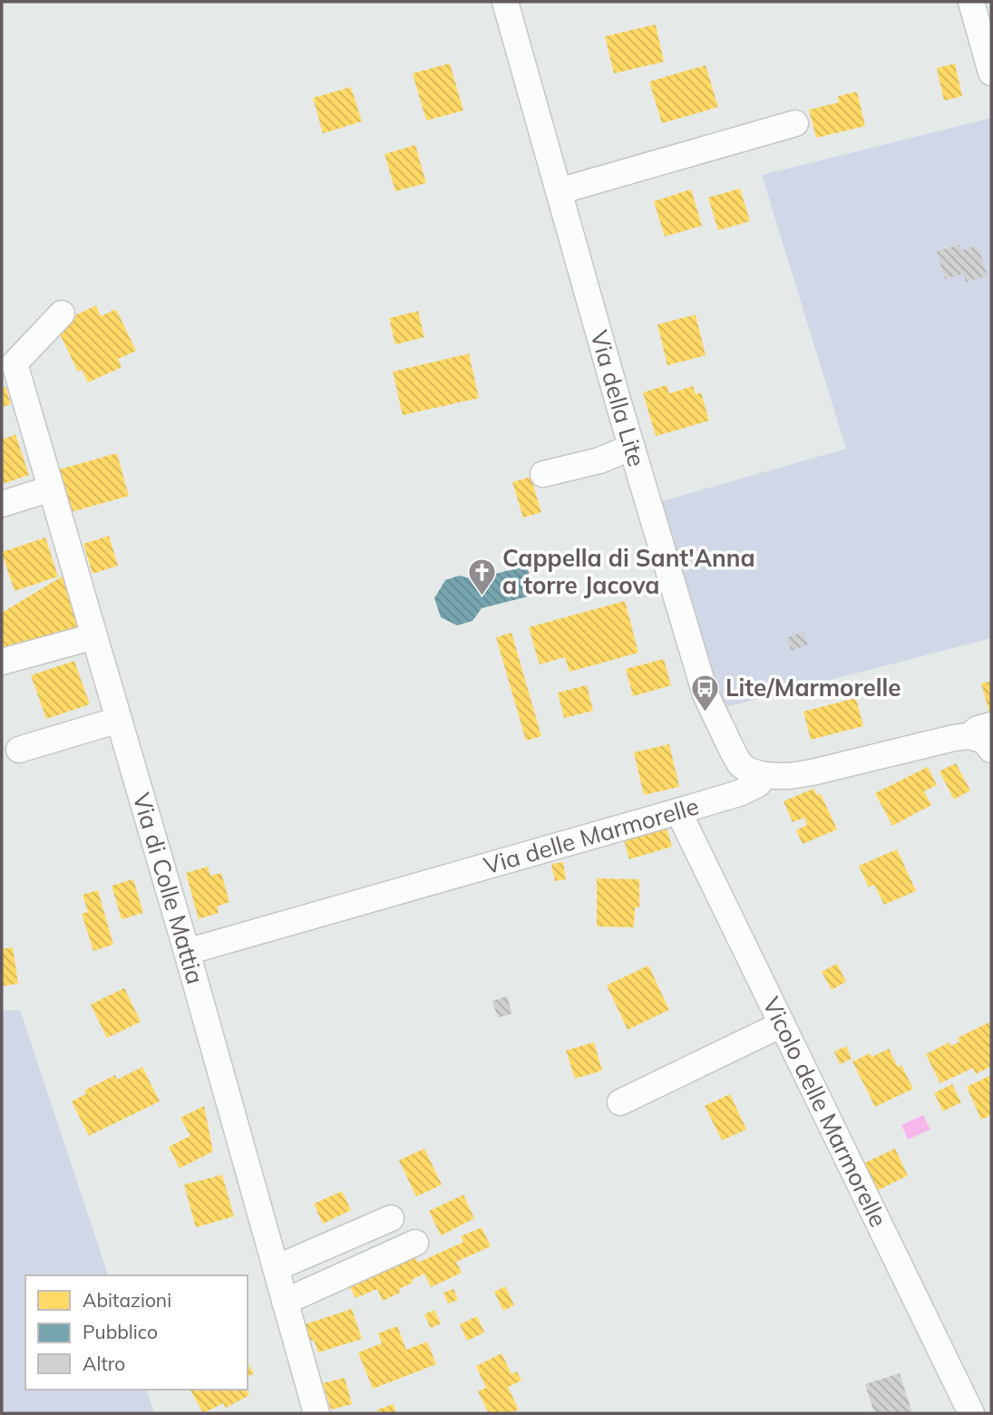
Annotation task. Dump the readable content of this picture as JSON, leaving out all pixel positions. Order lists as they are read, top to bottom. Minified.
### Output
{"streets":{"street":["Via della Lite","Via delle Marmorelle","Via di Colle Mattia","Vicolo delle Marmorelle"]},"crossings":[["Via della Lite","Via delle Marmorelle"],["Via delle Marmorelle","Via di Colle Mattia"],["Via delle Marmorelle","Vicolo delle Marmorelle"]],"places":{"church":["Cappella di Sant'Anna a torre Jacova"],"bus stop":["Lite/Marmorelle"]},"legend":["Abitazioni","Pubblico","Altro"]}
